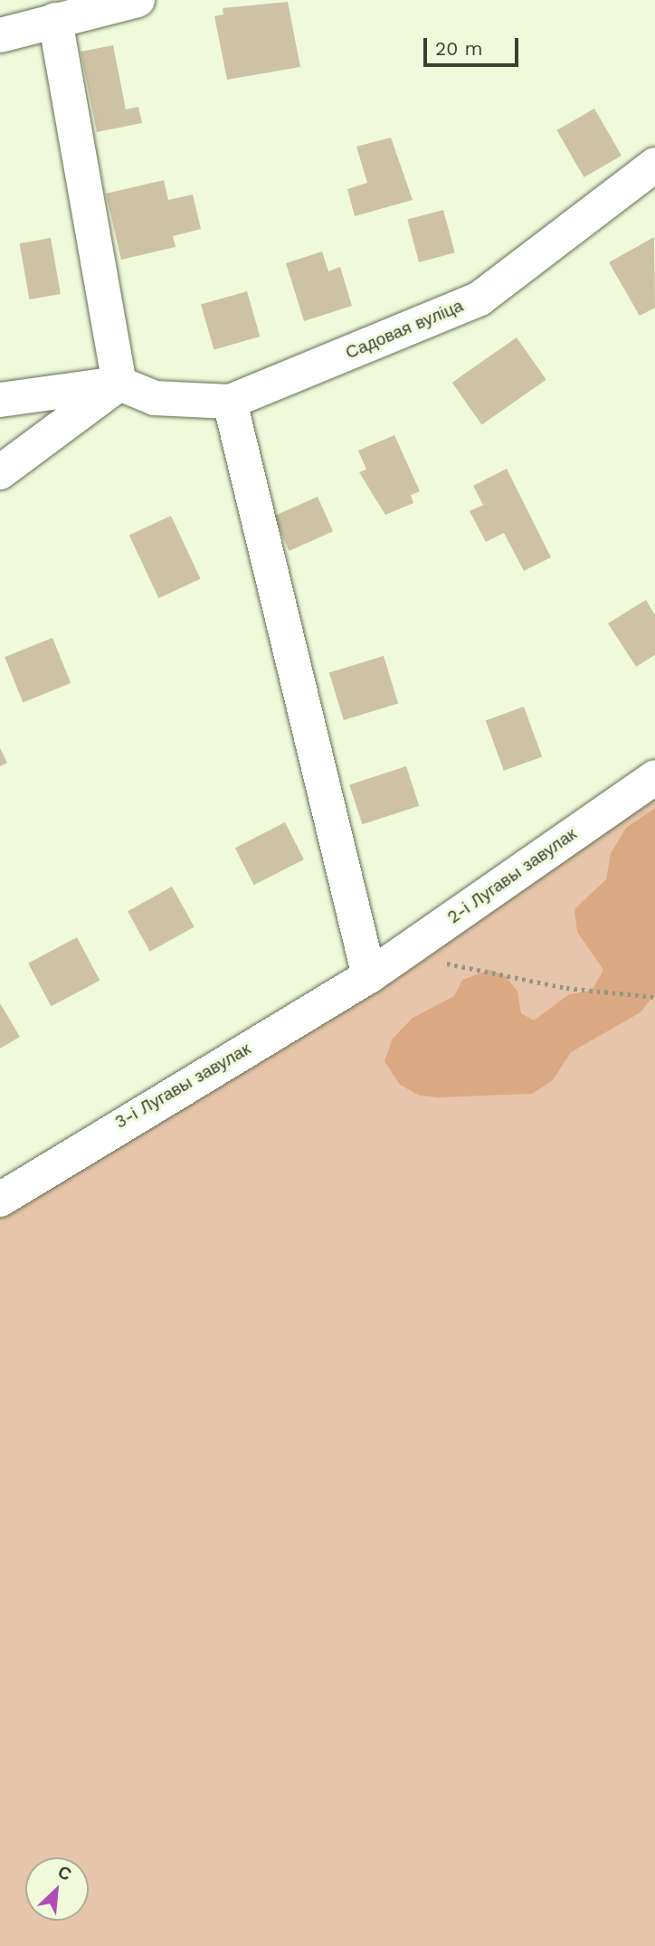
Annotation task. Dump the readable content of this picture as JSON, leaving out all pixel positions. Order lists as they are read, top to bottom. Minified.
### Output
{"streets":{"street":["Садовая вуліца","2-і Лугавы завулак","3-і Лугавы завулак"]},"crossings":[["2-і Лугавы завулак","3-і Лугавы завулак"]],"scale_bar":"20 m","north":"top right"}
